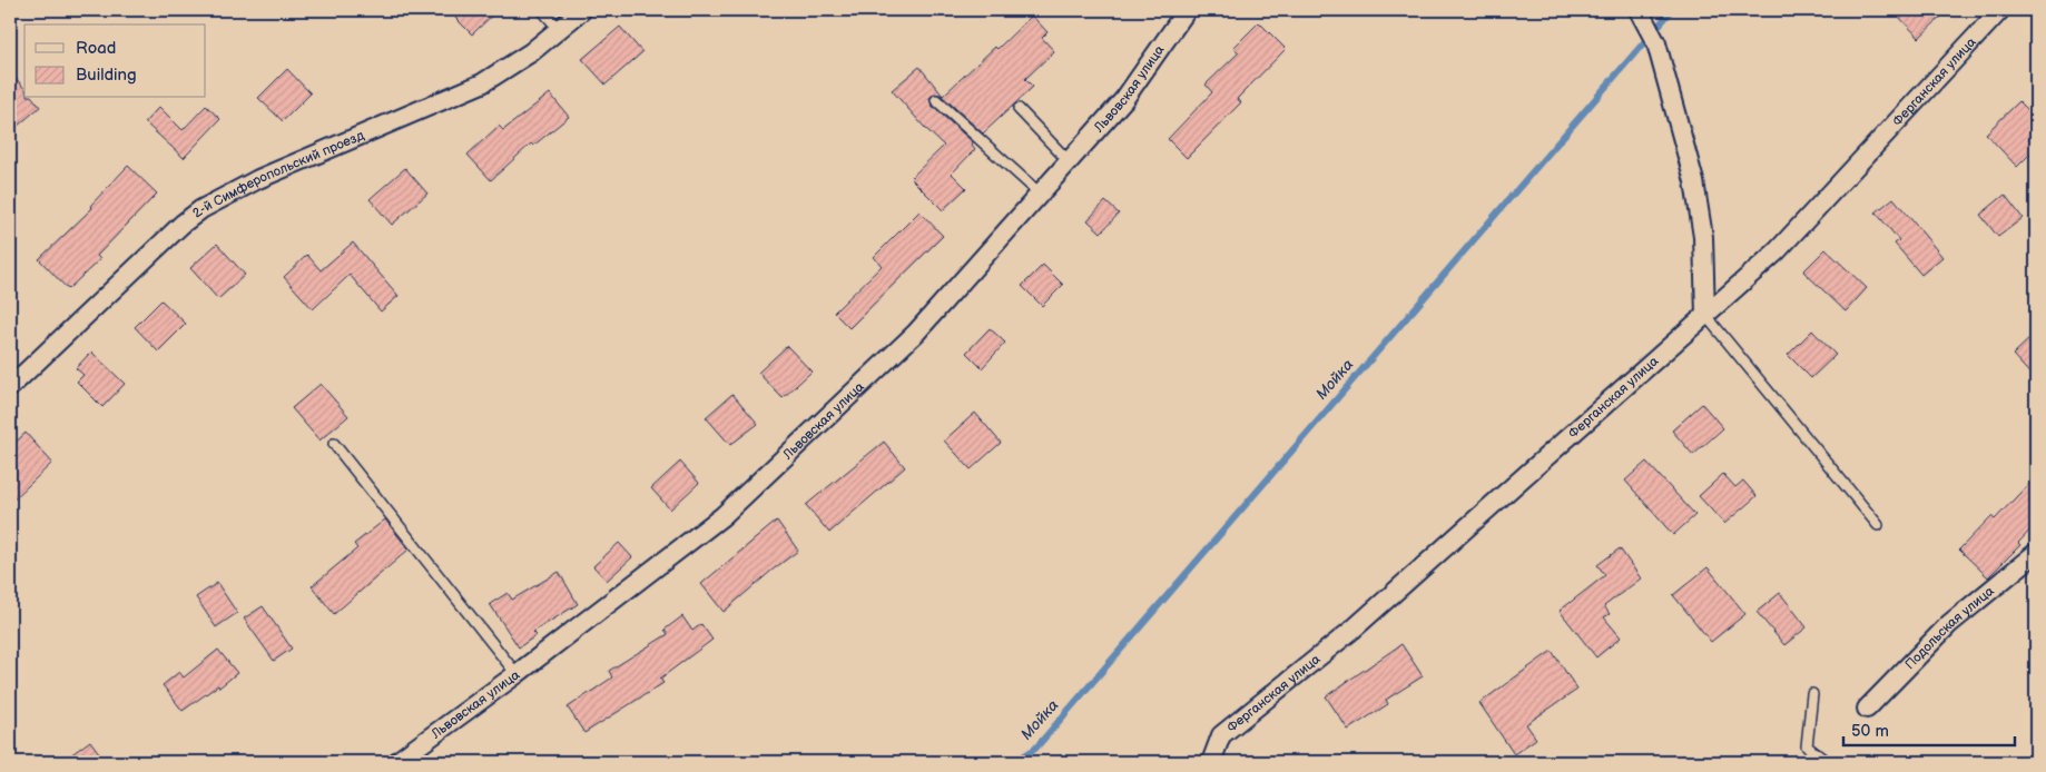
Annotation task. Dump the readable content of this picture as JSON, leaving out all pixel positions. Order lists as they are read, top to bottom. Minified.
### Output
{"streets":{"street":["Ферганская улица","Львовская улица","2-й Симферопольский проезд","Подольская улица"]},"water":["Мойка"],"legend":["Road","Building"],"scale_bar":"50 m"}
